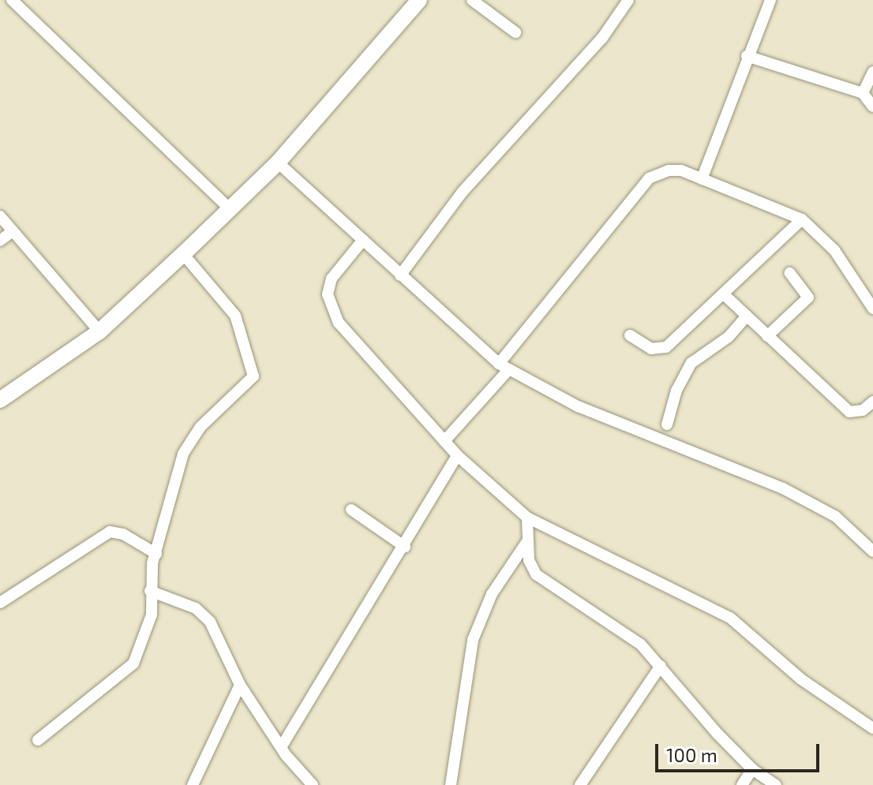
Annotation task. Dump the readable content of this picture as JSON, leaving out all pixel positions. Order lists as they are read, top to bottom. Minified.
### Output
{"scale_bar":"100 m"}
